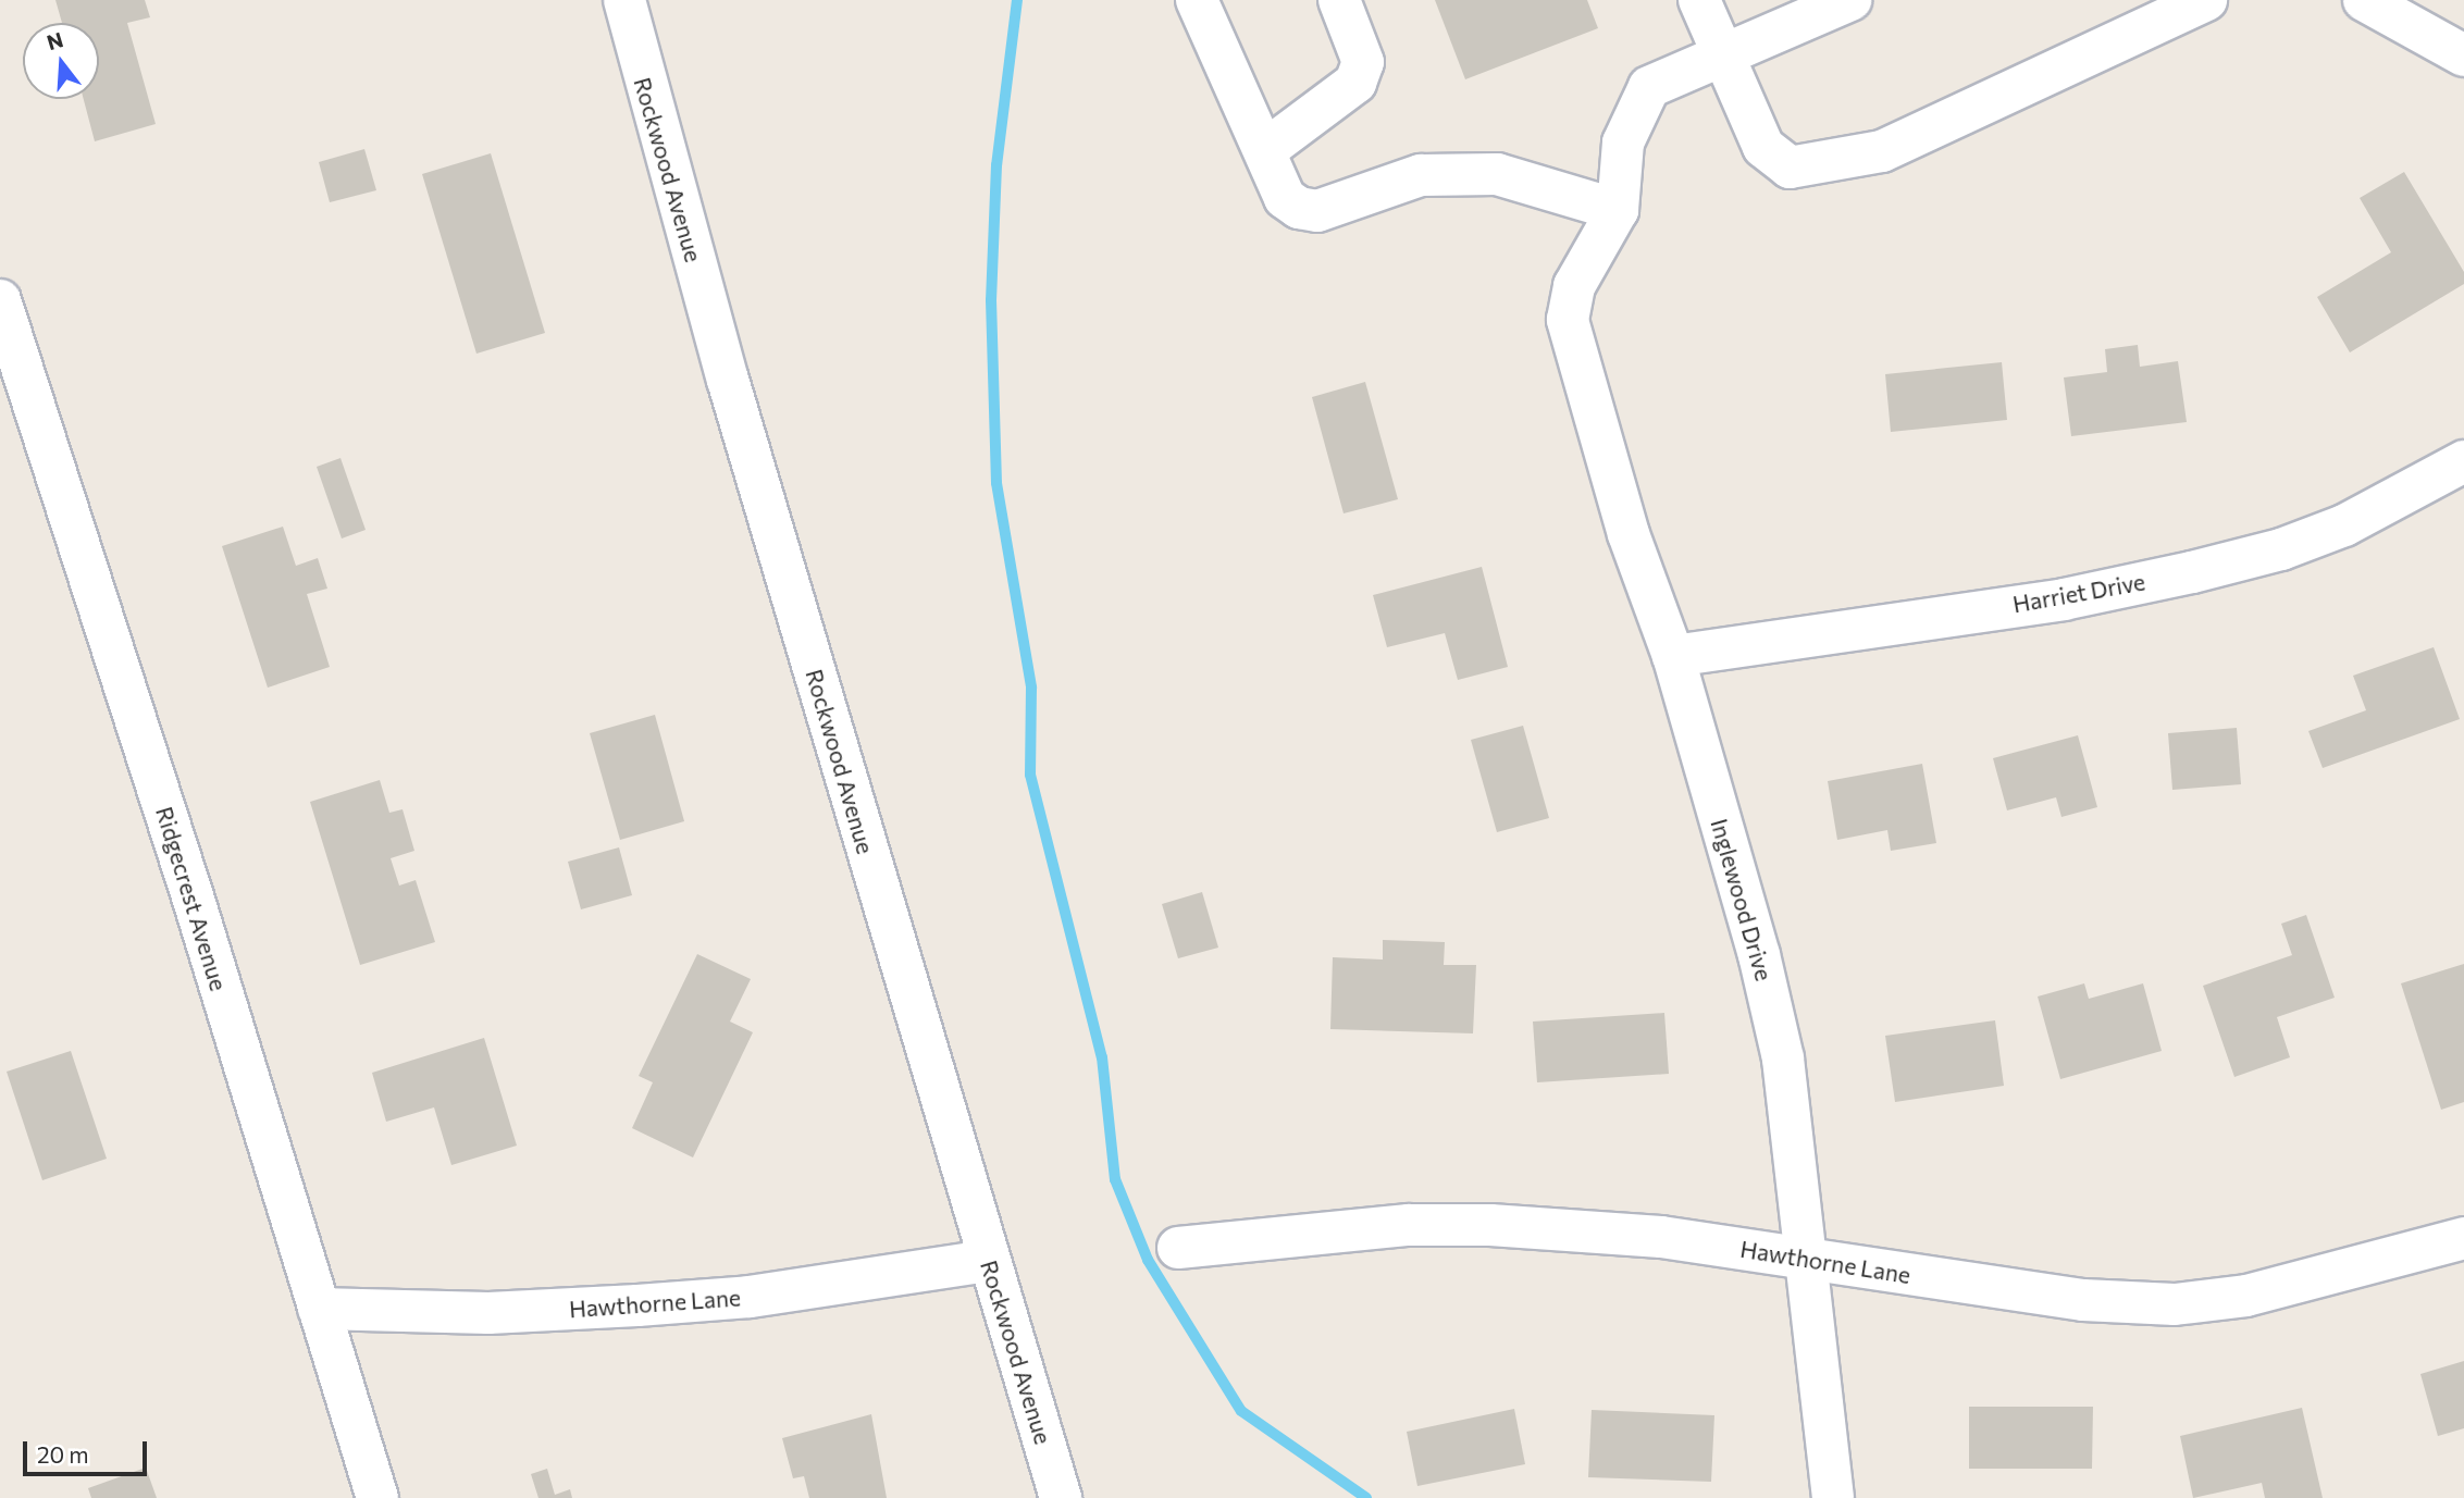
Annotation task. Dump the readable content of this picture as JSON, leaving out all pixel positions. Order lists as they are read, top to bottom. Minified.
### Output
{"streets":{"street":["Rockwood Avenue","Harriet Drive","Ridgecrest Avenue","Inglewood Drive","Hawthorne Lane"]},"crossings":[["Rockwood Avenue","Hawthorne Lane"],["Harriet Drive","Inglewood Drive"],["Ridgecrest Avenue","Hawthorne Lane"],["Inglewood Drive","Hawthorne Lane"]],"scale_bar":"20 m","north":"top"}
